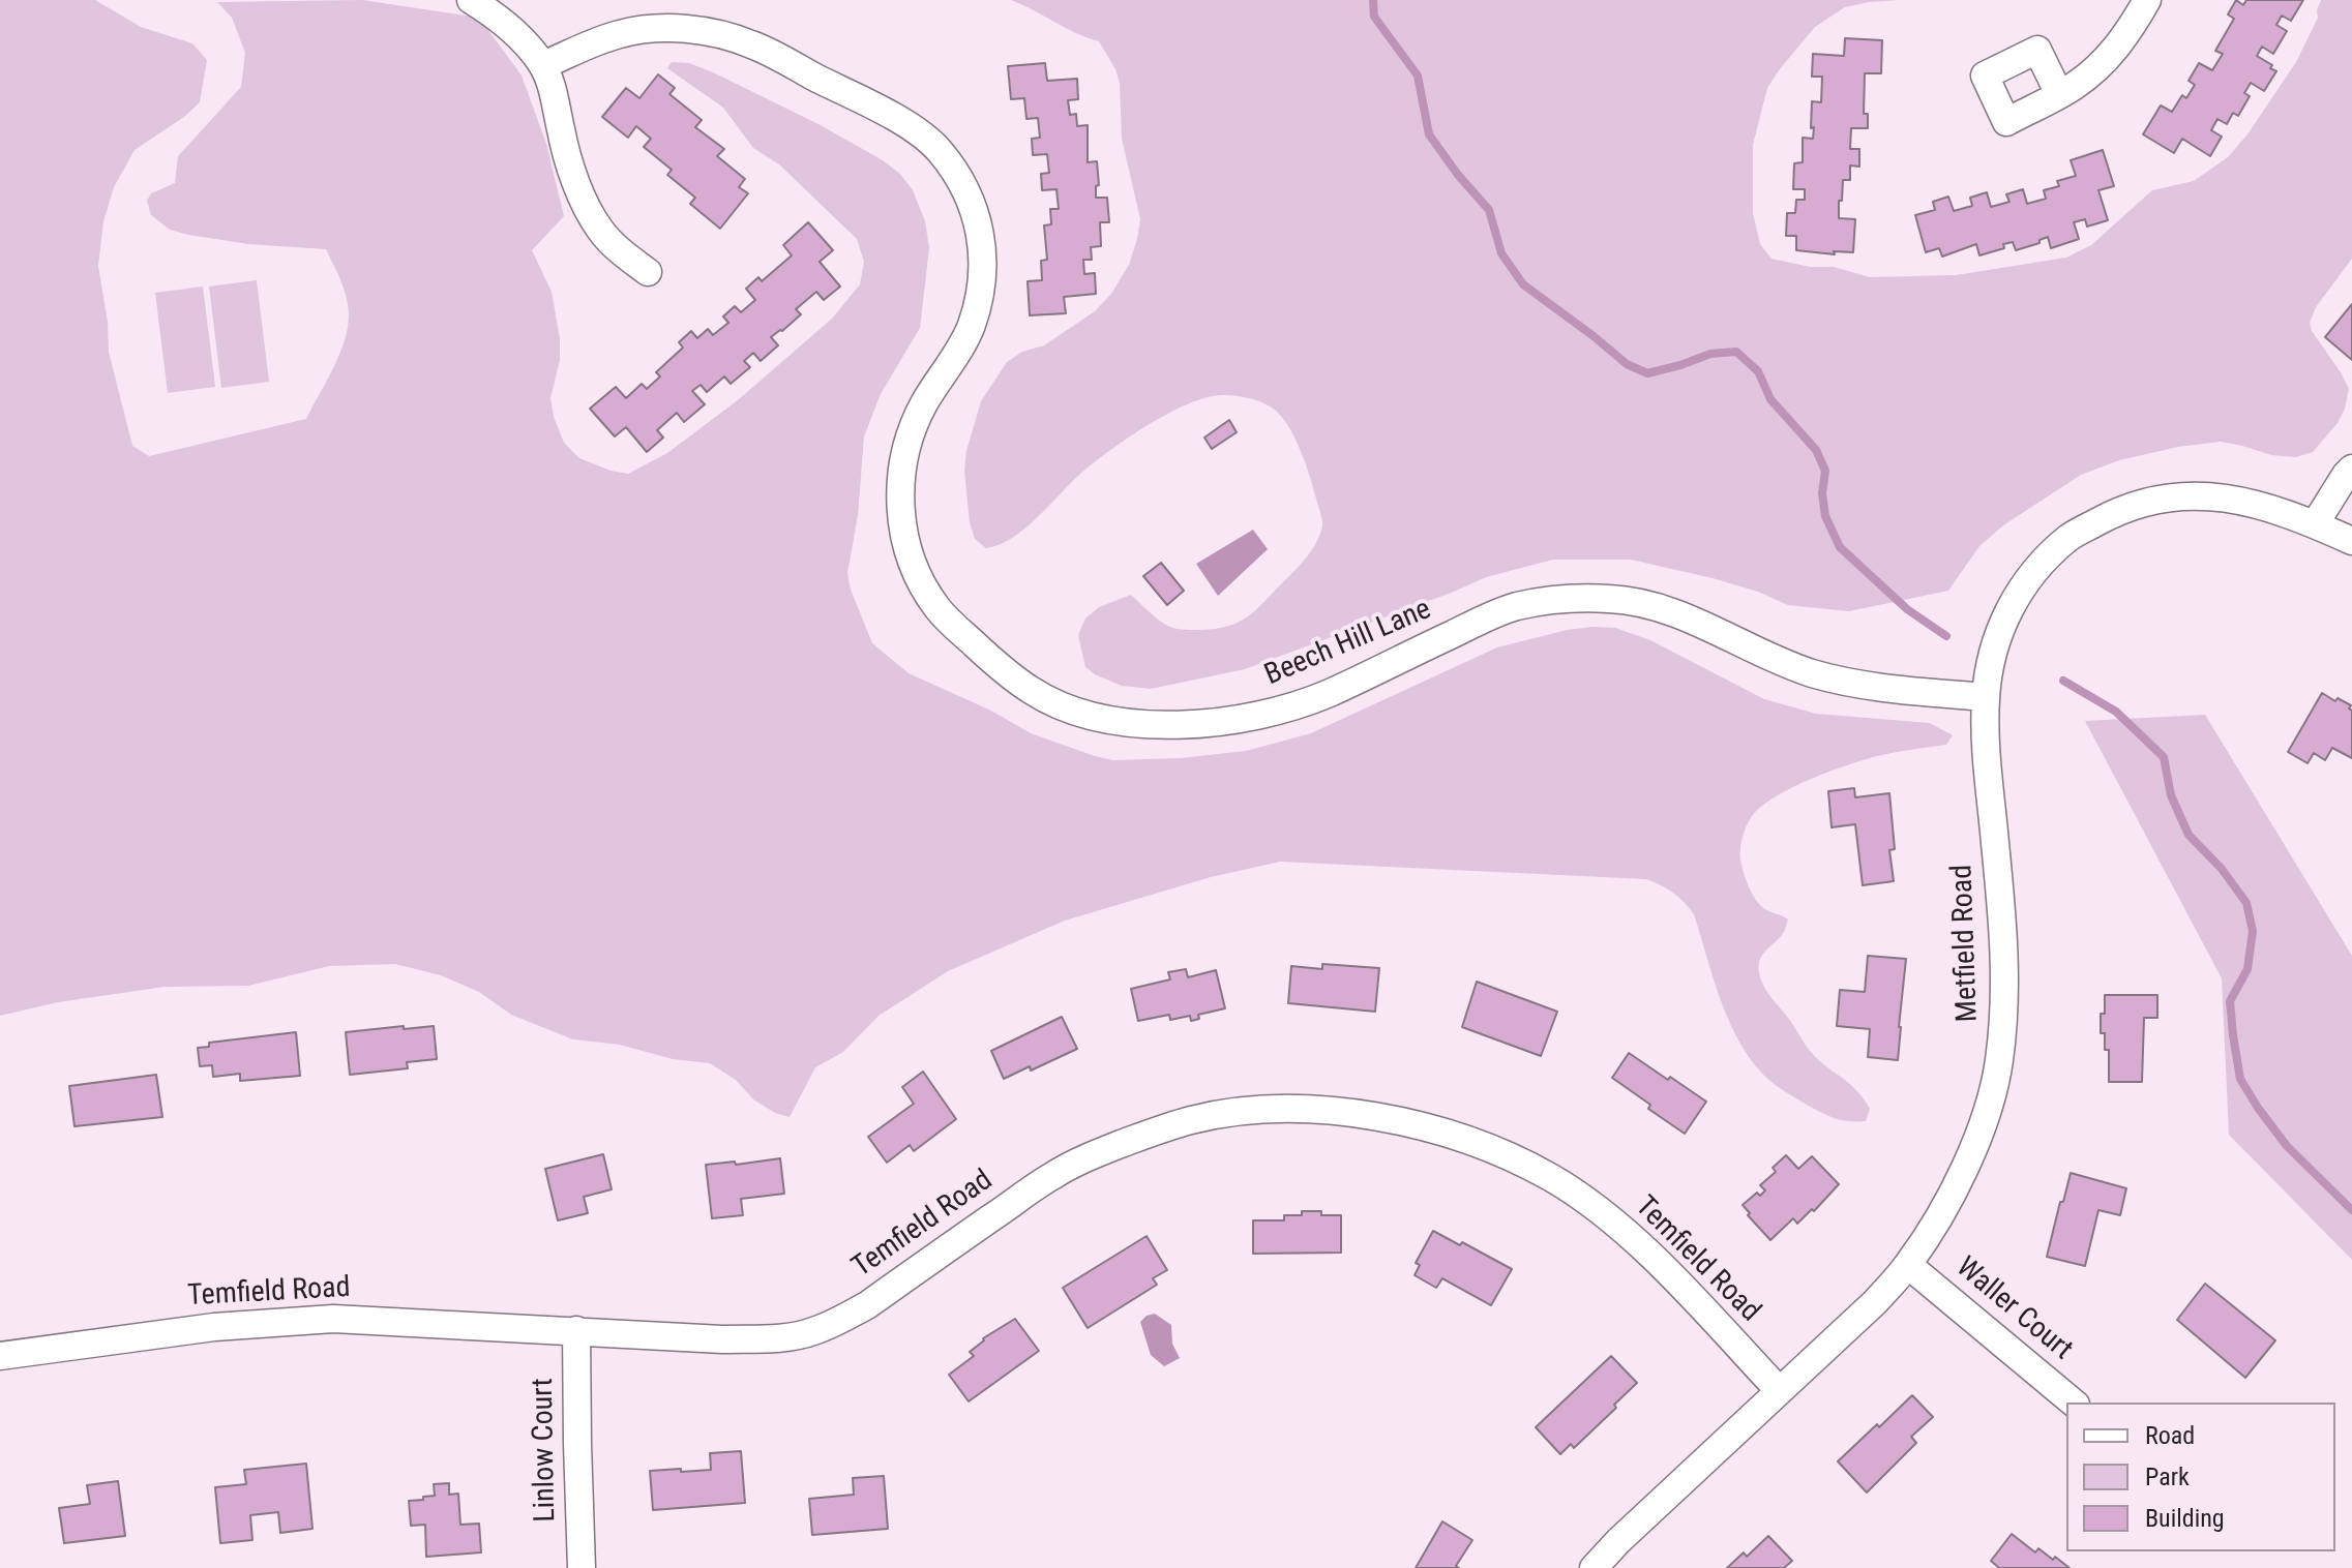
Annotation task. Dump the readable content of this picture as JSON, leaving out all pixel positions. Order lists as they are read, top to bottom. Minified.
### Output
{"streets":{"street":["Beech Hill Lane","Metfield Road","Temfield Road","Waller Court","Linlow Court"]},"crossings":[["Beech Hill Lane","Metfield Road"],["Metfield Road","Temfield Road"],["Metfield Road","Waller Court"],["Temfield Road","Linlow Court"]],"legend":["Road","Park","Building"]}
